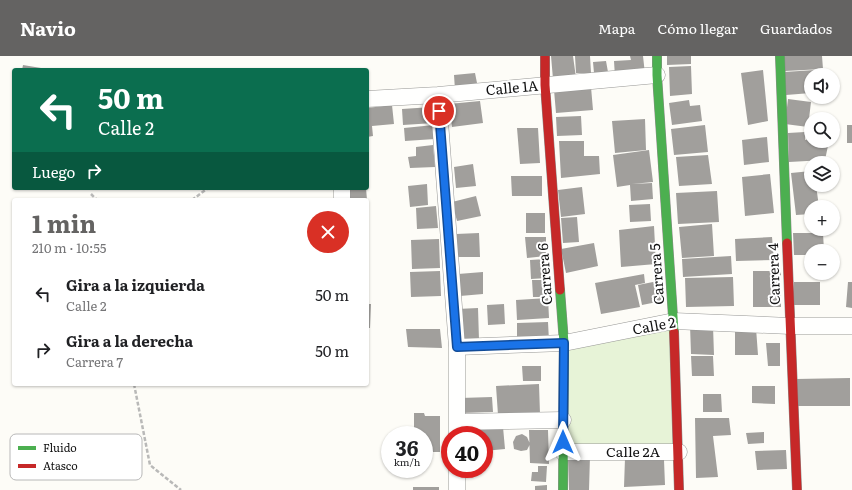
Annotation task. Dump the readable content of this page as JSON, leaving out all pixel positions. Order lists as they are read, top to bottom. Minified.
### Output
{"streets":{"street":["Calle 1A","Carrera 6","Carrera 5","Carrera 4","Calle 2","Calle 2A"]},"crossings":[["Calle 1A","Carrera 6"],["Calle 1A","Carrera 5"],["Carrera 6","Calle 2"],["Carrera 6","Calle 2A"],["Carrera 5","Calle 2"],["Carrera 5","Calle 2A"],["Carrera 4","Calle 2"]],"legend":["Fluido","Atasco"],"page":{"header":"Navio","nav":["Mapa","Cómo llegar","Guardados"],"map_buttons":["+","−"],"turn":["50 m","Calle 2"],"then":"Luego","heading":["1 min","210 m · 10:55"],"list":[{"name":"Gira a la izquierda","note":"Calle 2","value":"50 m"},{"name":"Gira a la derecha","note":"Carrera 7","value":"50 m"}],"speed":"36 km/h","limit":"40"}}
